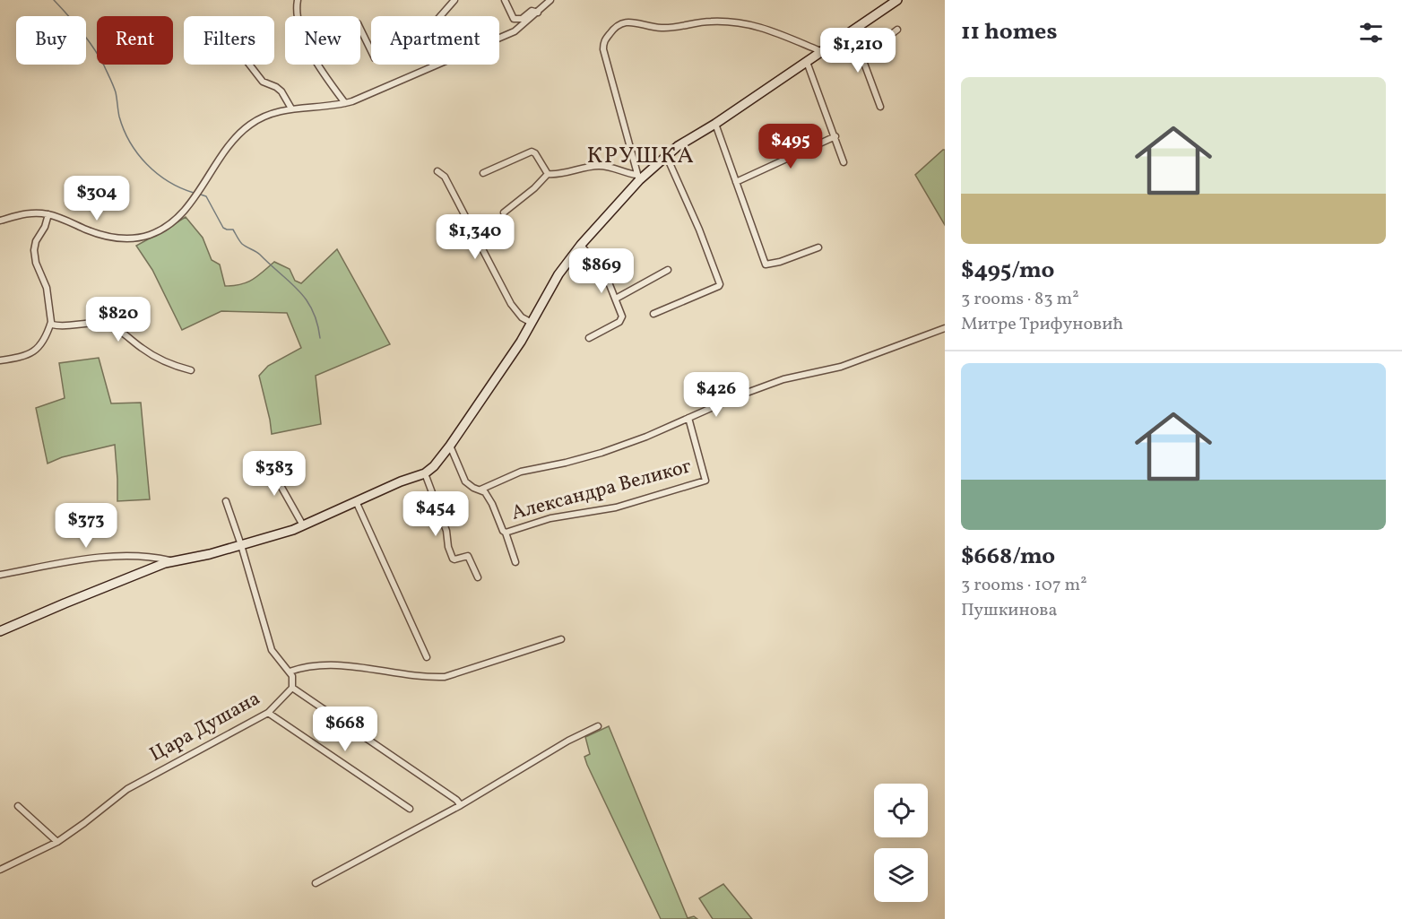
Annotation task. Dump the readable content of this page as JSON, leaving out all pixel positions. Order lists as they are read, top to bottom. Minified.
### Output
{"streets":{"street":["Александра Великог","Цара Душана"]},"districts":["КРУШКА"],"page":{"heading":"11 homes","chip":["Buy","Rent","Filters","New","Apartment"],"price":["$1,210","$495","$304","$1,340","$869","$820","$426","$383","$454","$373","$668"],"list":[{"name":"$495/mo","note":"3 rooms · 83 m² · Митре Трифуновић"},{"name":"$668/mo","note":"3 rooms · 107 m² · Пушкинова"}]}}
